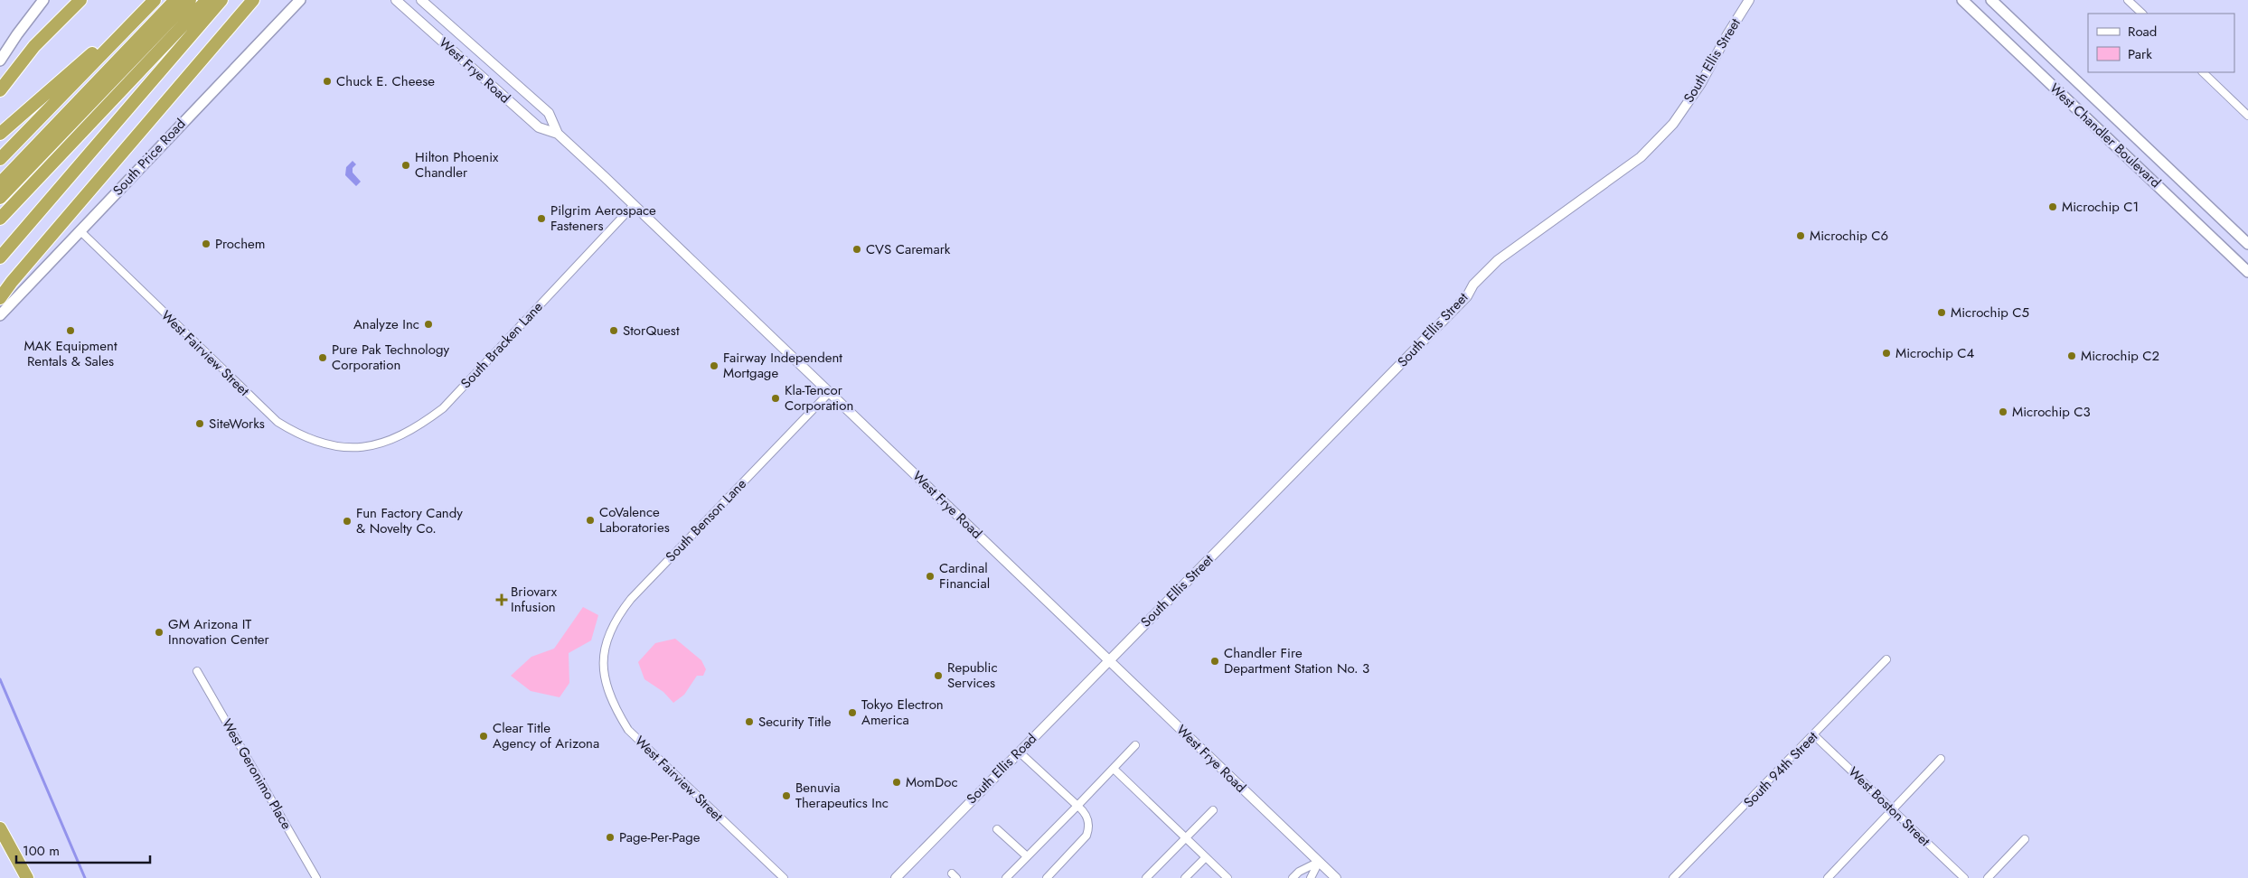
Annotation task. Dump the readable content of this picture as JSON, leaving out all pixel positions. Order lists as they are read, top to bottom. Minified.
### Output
{"streets":{"main road":["West Chandler Boulevard","South Price Road"],"street":["South Ellis Street","West Frye Road","South Bracken Lane","West Fairview Street","South Benson Lane","South Ellis Road","South 94th Street","West Geronimo Place","West Boston Street"]},"crossings":[["South Ellis Street","West Frye Road"],["South Ellis Street","South Ellis Road"],["West Frye Road","South Bracken Lane"],["West Frye Road","South Benson Lane"],["West Frye Road","South Ellis Road"],["South Price Road","West Fairview Street"],["South Bracken Lane","West Fairview Street"],["West Fairview Street","South Benson Lane"],["South 94th Street","West Boston Street"]],"places":{"other":["Chuck E. Cheese","Hilton Phoenix Chandler","Microchip C1","Pilgrim Aerospace Fasteners","Microchip C6","Prochem","CVS Caremark","Microchip C5","Analyze Inc","MAK Equipment Rentals & Sales","StorQuest","Microchip C4","Microchip C2","Pure Pak Technology Corporation","Fairway Independent Mortgage","Kla-Tencor Corporation","Microchip C3","SiteWorks","CoValence Laboratories","Fun Factory Candy & Novelty Co.","Cardinal Financial","GM Arizona IT Innovation Center","Chandler Fire Department Station No. 3","Republic Services","Tokyo Electron America","Security Title","Clear Title Agency of Arizona","MomDoc","Benuvia Therapeutics Inc","Page-Per-Page"],"health":["Briovarx Infusion"]},"legend":["Road","Park"],"scale_bar":"100 m"}
